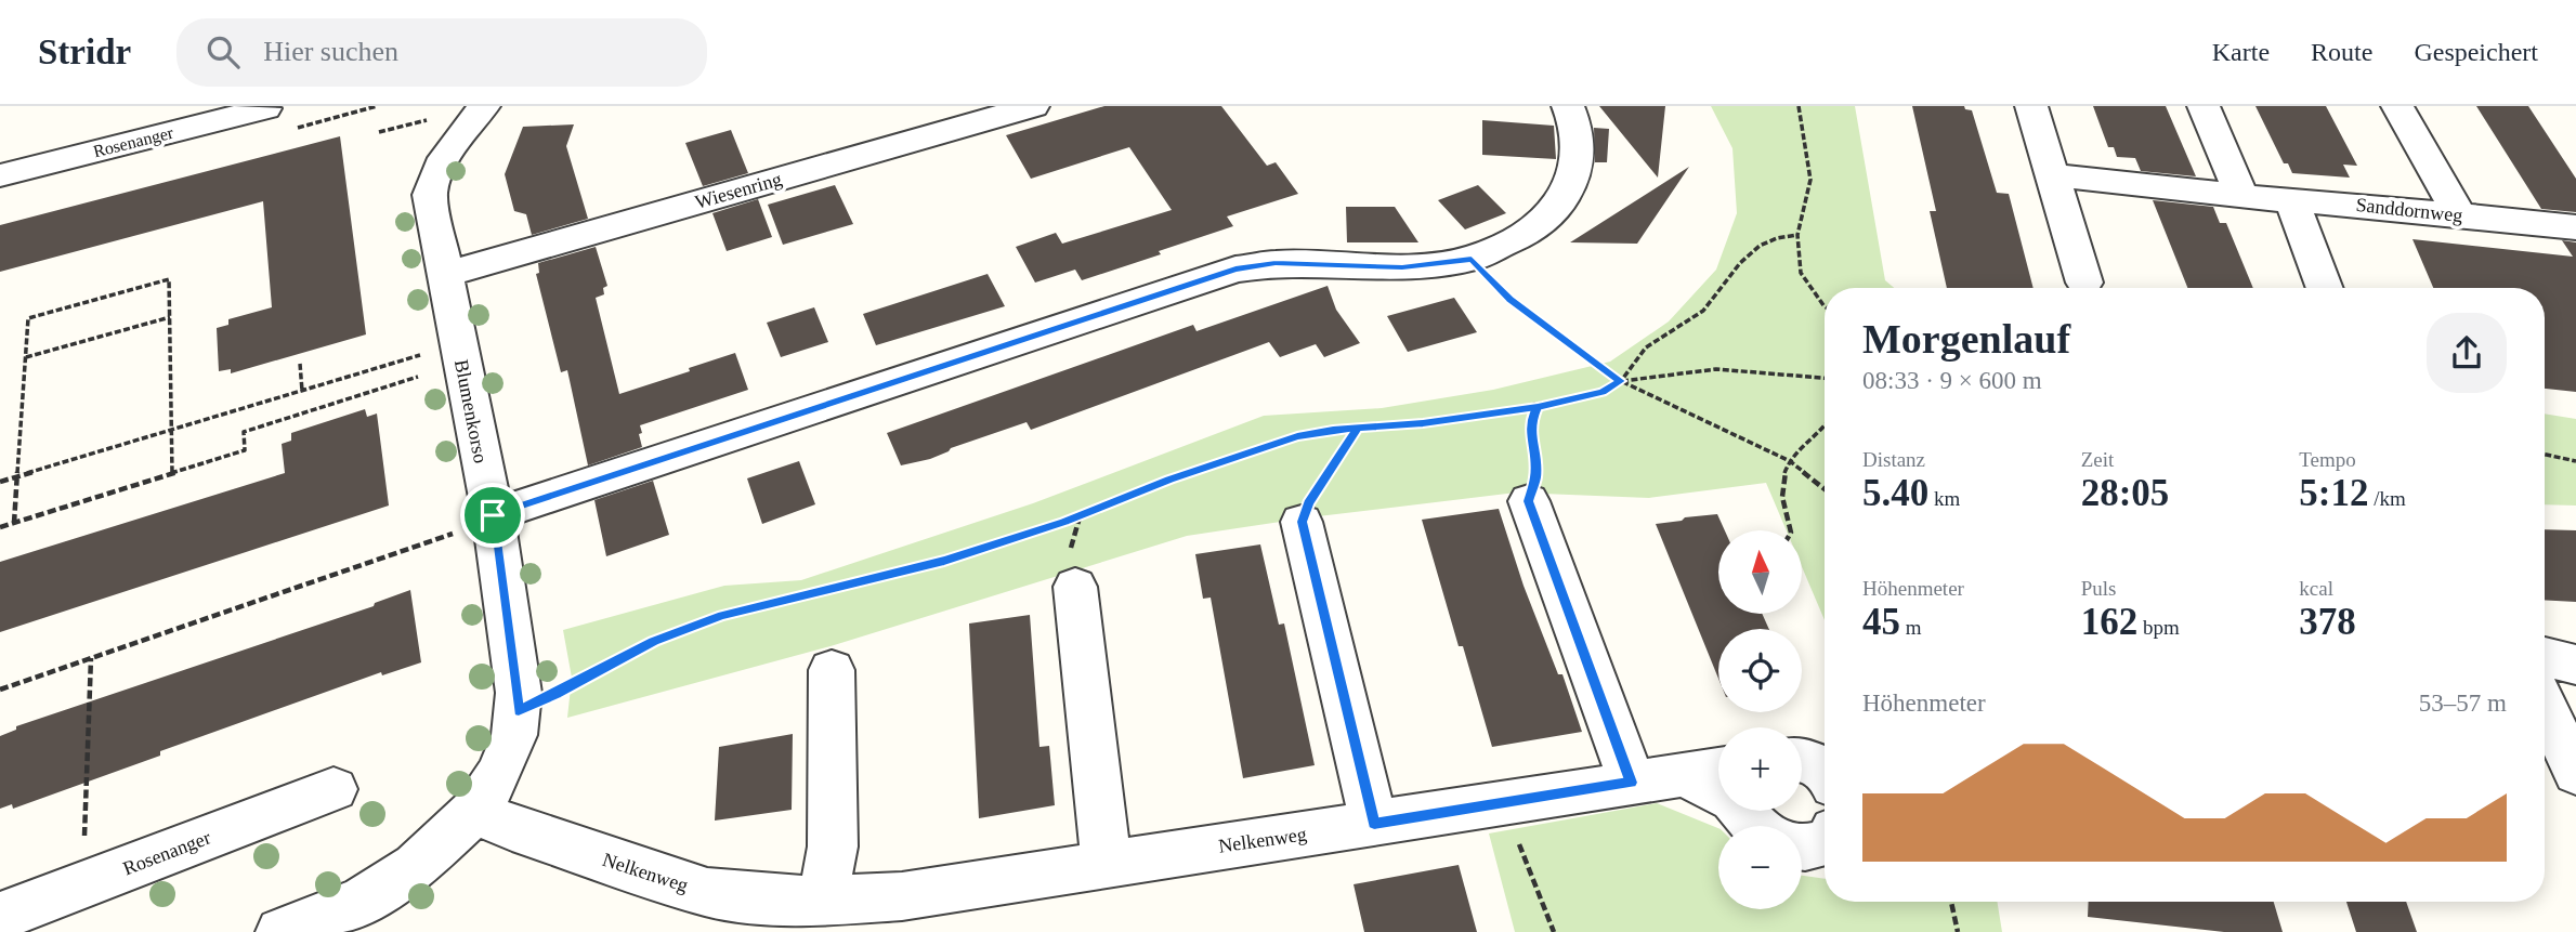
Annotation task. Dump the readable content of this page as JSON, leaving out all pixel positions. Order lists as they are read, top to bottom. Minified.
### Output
{"streets":{"street":["Rosenanger","Wiesenring","Sanddornweg","Blumenkorso","Nelkenweg"]},"crossings":[["Wiesenring","Blumenkorso"],["Blumenkorso","Nelkenweg"]],"north":"top","page":{"header":"Stridr","search":"Hier suchen","nav":["Karte","Route","Gespeichert"],"heading":["Morgenlauf","08:33 · 9 × 600 m"],"stats":[["Distanz","5.40 km"],["Zeit","28:05"],["Tempo","5:12 /km"],["Höhenmeter","45 m"],["Puls","162 bpm"],["kcal","378"]],"map_buttons":["+","−"],"chart":["Höhenmeter","53–57 m"]}}
